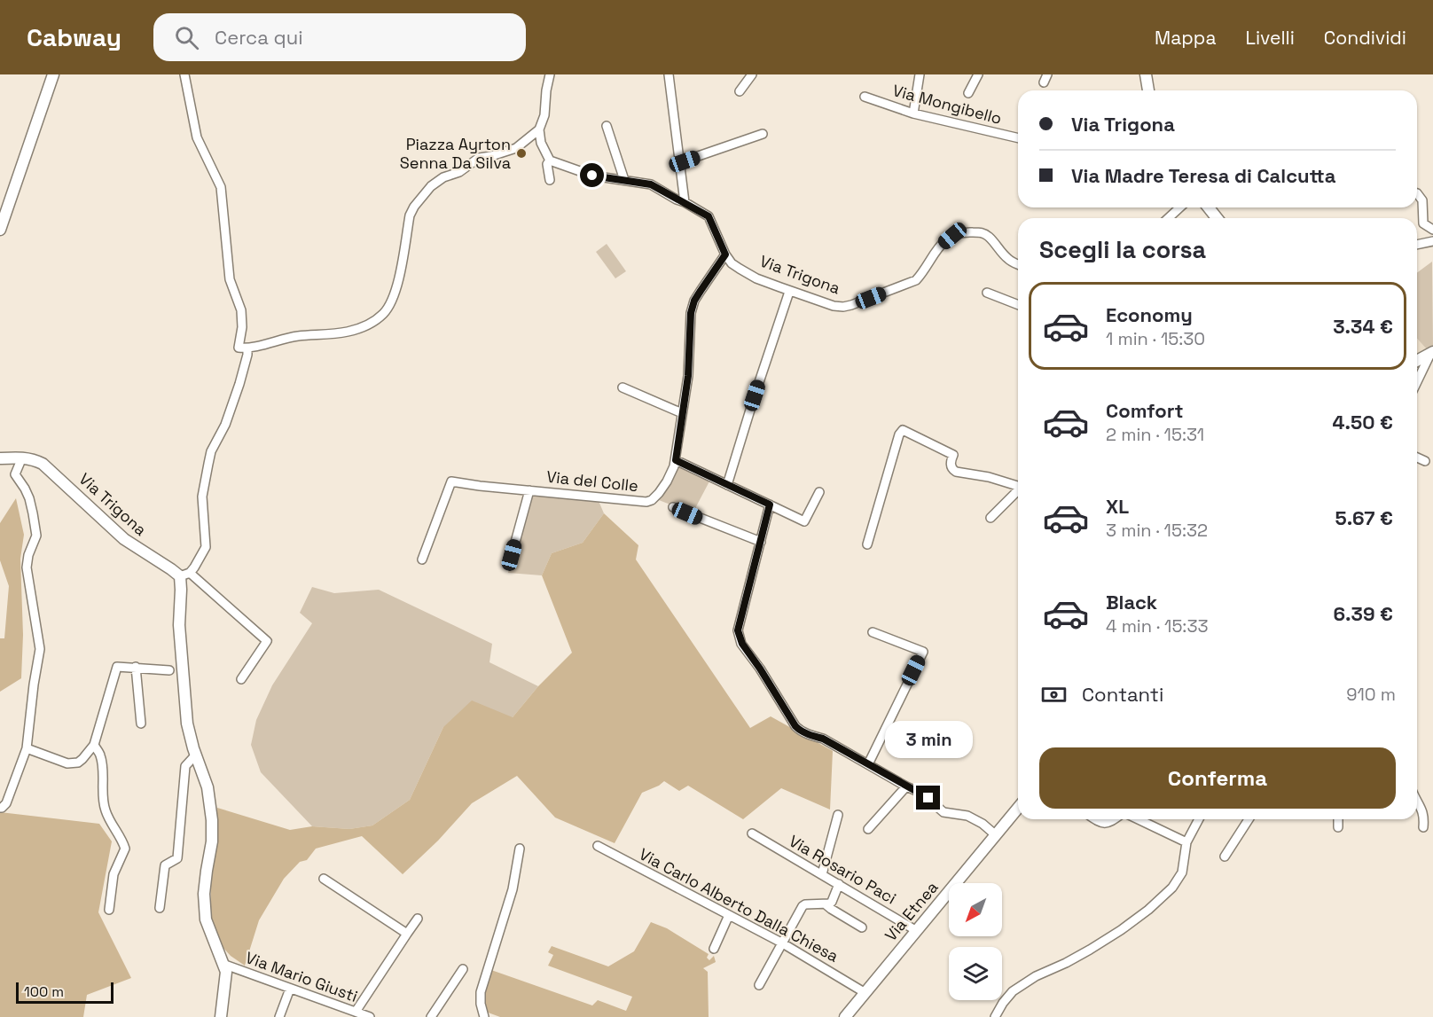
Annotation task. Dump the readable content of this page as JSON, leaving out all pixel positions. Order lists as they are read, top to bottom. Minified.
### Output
{"streets":{"street":["Via Mongibello","Via Trigona","Via del Colle","Via Rosario Paci","Via Carlo Alberto Dalla Chiesa","Via Etnea","Via Mario Giusti"]},"crossings":[["Via Trigona","Via del Colle"],["Via Rosario Paci","Via Etnea"],["Via Carlo Alberto Dalla Chiesa","Via Etnea"]],"places":["Piazza Ayrton Senna Da Silva"],"scale_bar":"100 m","north":"bottom left","page":{"header":"Cabway","search":"Cerca qui","nav":["Mappa","Livelli","Condividi"],"banner":["Via Trigona","Via Madre Teresa di Calcutta"],"heading":"Scegli la corsa","list":[{"name":"Economy","note":"1 min · 15:30","value":"3.34 €"},{"name":"Comfort","note":"2 min · 15:31","value":"4.50 €"},{"name":"XL","note":"3 min · 15:32","value":"5.67 €"},{"name":"Black","note":"4 min · 15:33","value":"6.39 €"}],"pay":["Contanti","910 m"],"bubble":"3 min","buttons":"Conferma","scale":"100 m"}}
